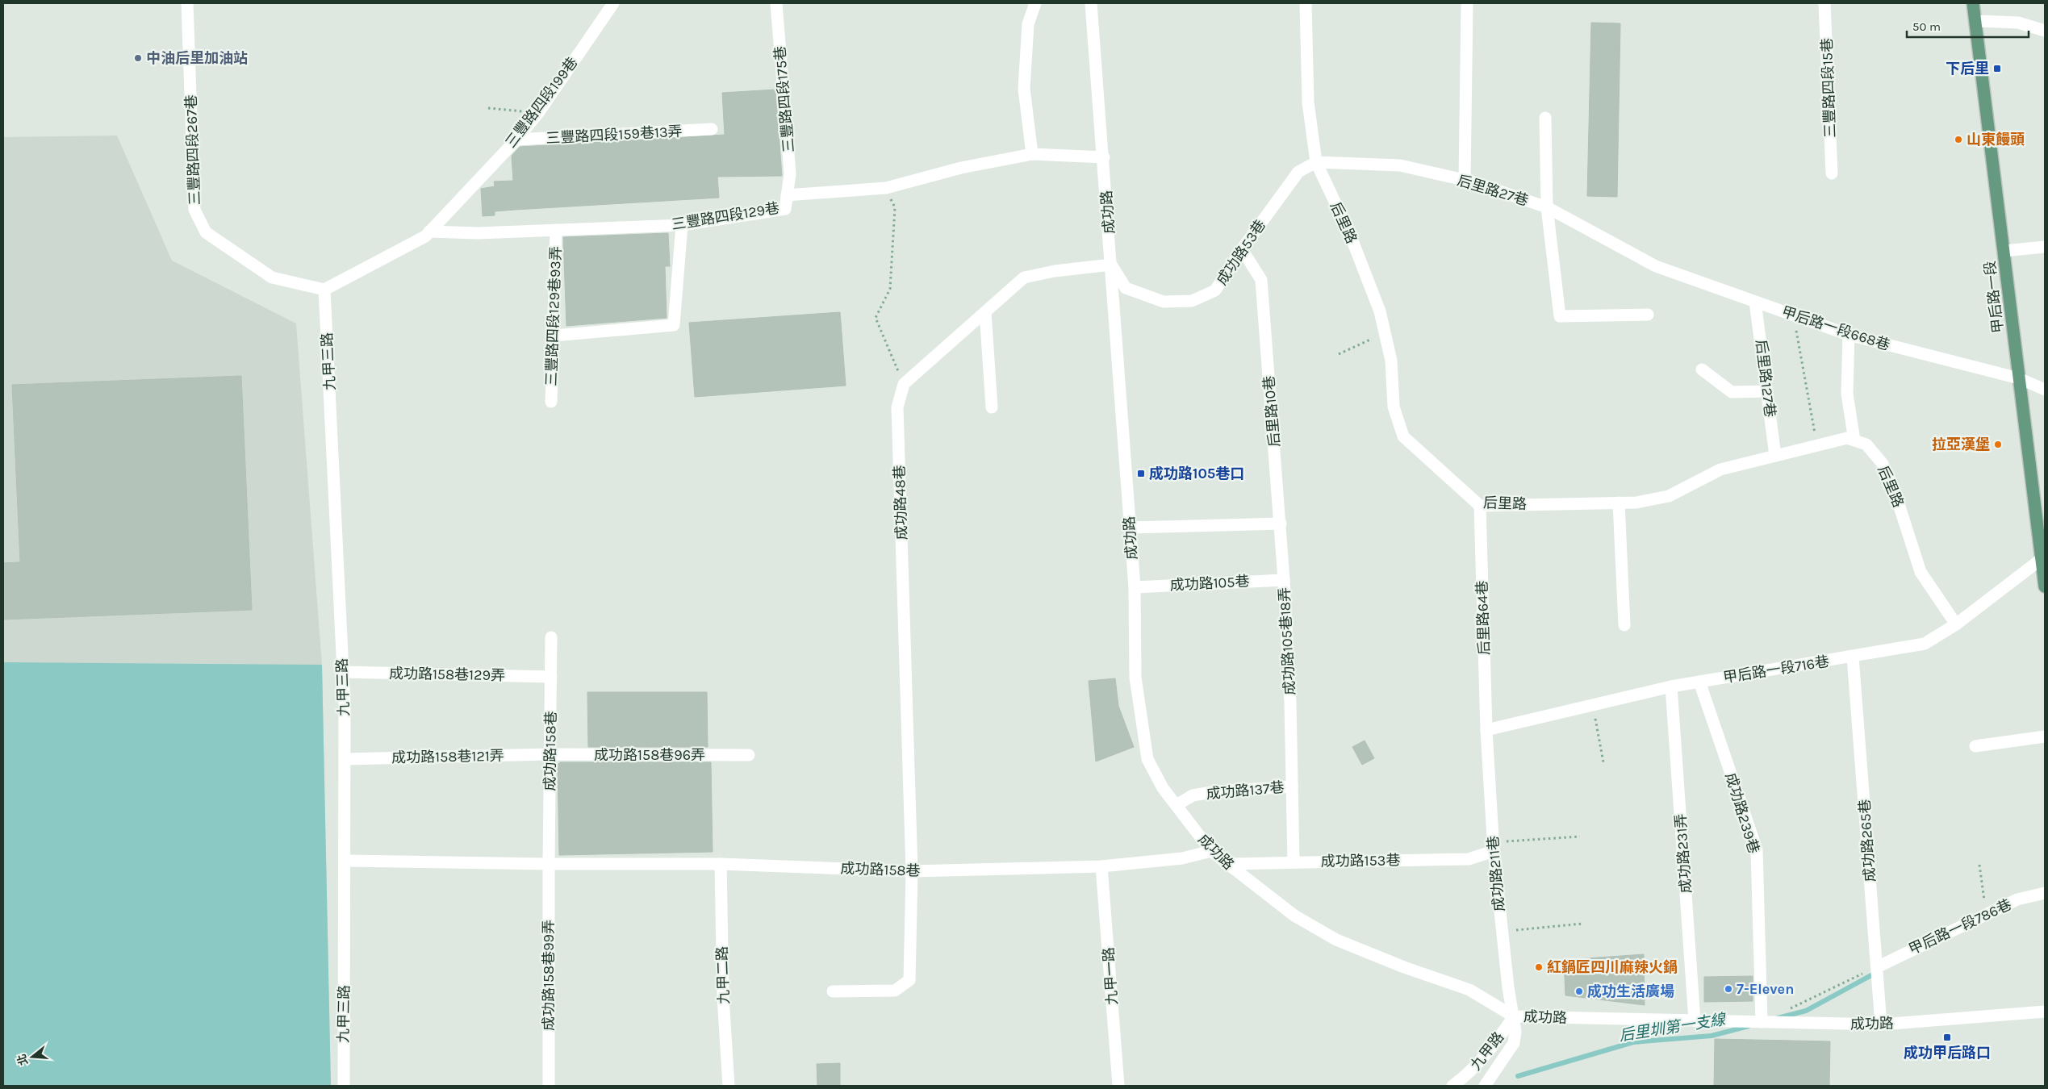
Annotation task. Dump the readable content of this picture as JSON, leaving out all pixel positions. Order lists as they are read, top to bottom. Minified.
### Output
{"streets":{"main road":["甲后路一段"],"street":["三豐路四段15巷","三豐路四段175巷","三豐路四段199巷","三豐路四段159巷13弄","三豐路四段267巷","后里路27巷","成功路","三豐路四段129巷","后里路","成功路53巷","三豐路四段129巷93弄","甲后路一段668巷","九甲三路","后里路127巷","后里路10巷","成功路48巷","成功路105巷","后里路64巷","成功路105巷18弄","甲后路一段716巷","成功路158巷129弄","成功路158巷","成功路158巷96弄","成功路158巷121弄","成功路137巷","成功路239巷","成功路265巷","成功路231弄","成功路153巷","成功路211巷","甲后路一段786巷","成功路158巷99弄","九甲二路","九甲一路","九甲路"]},"crossings":[["三豐路四段175巷","三豐路四段129巷"],["三豐路四段199巷","三豐路四段159巷13弄"],["三豐路四段199巷","三豐路四段267巷"],["三豐路四段199巷","三豐路四段129巷"],["三豐路四段199巷","九甲三路"],["三豐路四段267巷","九甲三路"],["后里路27巷","后里路"],["后里路27巷","成功路53巷"],["后里路27巷","甲后路一段668巷"],["成功路","三豐路四段129巷"],["成功路","成功路53巷"],["成功路","成功路105巷"],["成功路","成功路158巷"],["成功路","成功路137巷"],["成功路","成功路239巷"],["成功路","成功路265巷"],["成功路","成功路231弄"],["成功路","成功路153巷"],["成功路","成功路211巷"],["成功路","九甲路"],["三豐路四段129巷","三豐路四段129巷93弄"],["后里路","成功路53巷"],["后里路","后里路127巷"],["后里路","后里路64巷"],["后里路","甲后路一段716巷"],["成功路53巷","后里路10巷"],["甲后路一段","甲后路一段668巷"],["甲后路一段","甲后路一段716巷"],["甲后路一段668巷","后里路127巷"],["九甲三路","成功路158巷129弄"],["九甲三路","成功路158巷"],["九甲三路","成功路158巷121弄"],["后里路10巷","成功路105巷"],["后里路10巷","成功路105巷18弄"],["成功路48巷","成功路158巷"],["成功路105巷","成功路105巷18弄"],["后里路64巷","甲后路一段716巷"],["后里路64巷","成功路211巷"],["成功路105巷18弄","成功路137巷"],["成功路105巷18弄","成功路153巷"],["甲后路一段716巷","成功路239巷"],["甲后路一段716巷","成功路265巷"],["甲后路一段716巷","成功路231弄"],["甲后路一段716巷","成功路211巷"],["成功路158巷129弄","成功路158巷"],["成功路158巷","成功路158巷96弄"],["成功路158巷","成功路158巷121弄"],["成功路158巷","成功路158巷99弄"],["成功路158巷","九甲二路"],["成功路158巷","九甲一路"],["成功路158巷96弄","成功路158巷121弄"],["成功路265巷","甲后路一段786巷"],["成功路153巷","成功路211巷"],["成功路211巷","九甲路"]],"water":["后里圳第一支線"],"places":{"other":["中油后里加油站","山東饅頭","拉亞漢堡","紅鍋匠四川麻辣火鍋","7-Eleven","成功生活廣場"],"transit":["下后里","成功路105巷口","成功甲后路口"]},"scale_bar":"50 m","north":"left"}
